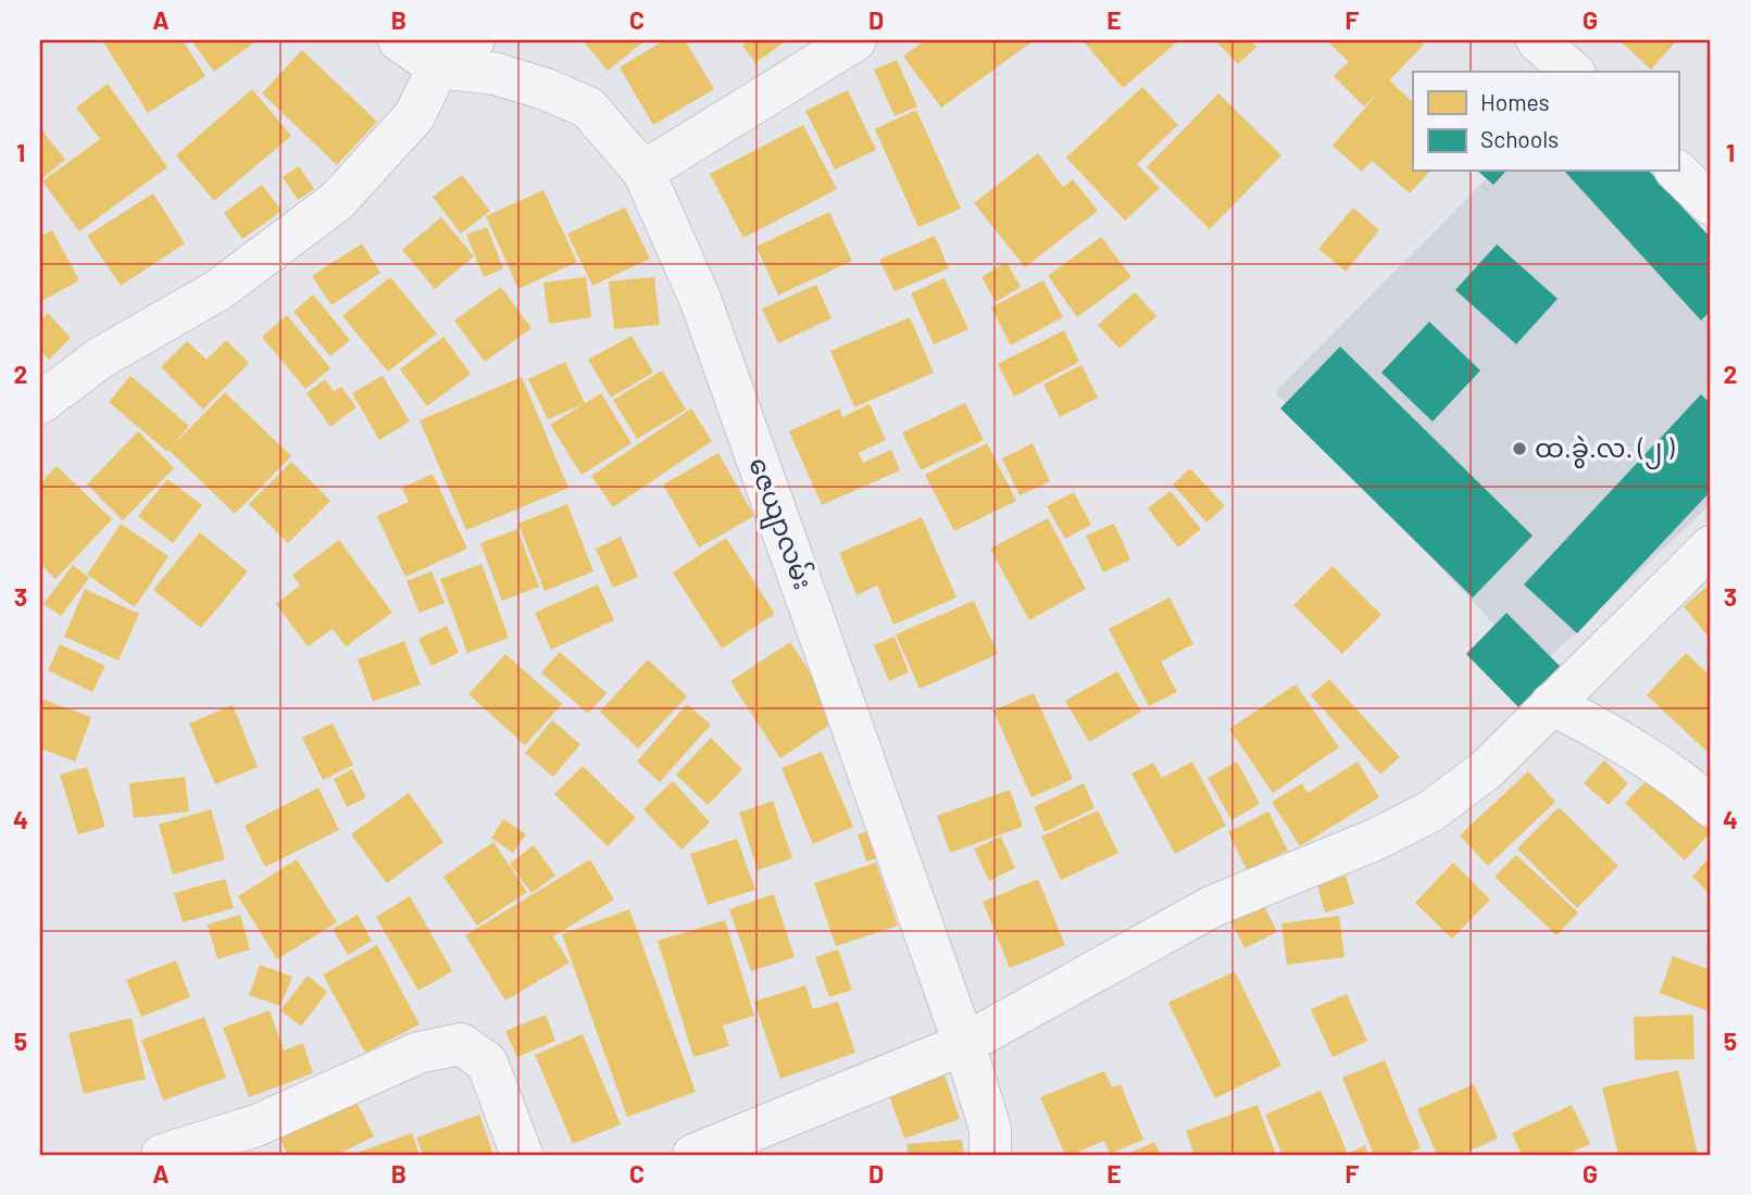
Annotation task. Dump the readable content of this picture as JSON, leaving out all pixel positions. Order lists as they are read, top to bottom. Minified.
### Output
{"streets":{"street":["ဇေယျာလမ်း"]},"places":["ထ.ခွဲ.လ. (၂ )"],"legend":["Homes","Schools"],"grid":{"columns":["A","B","C","D","E","F","G"],"rows":["1","2","3","4","5"]}}
